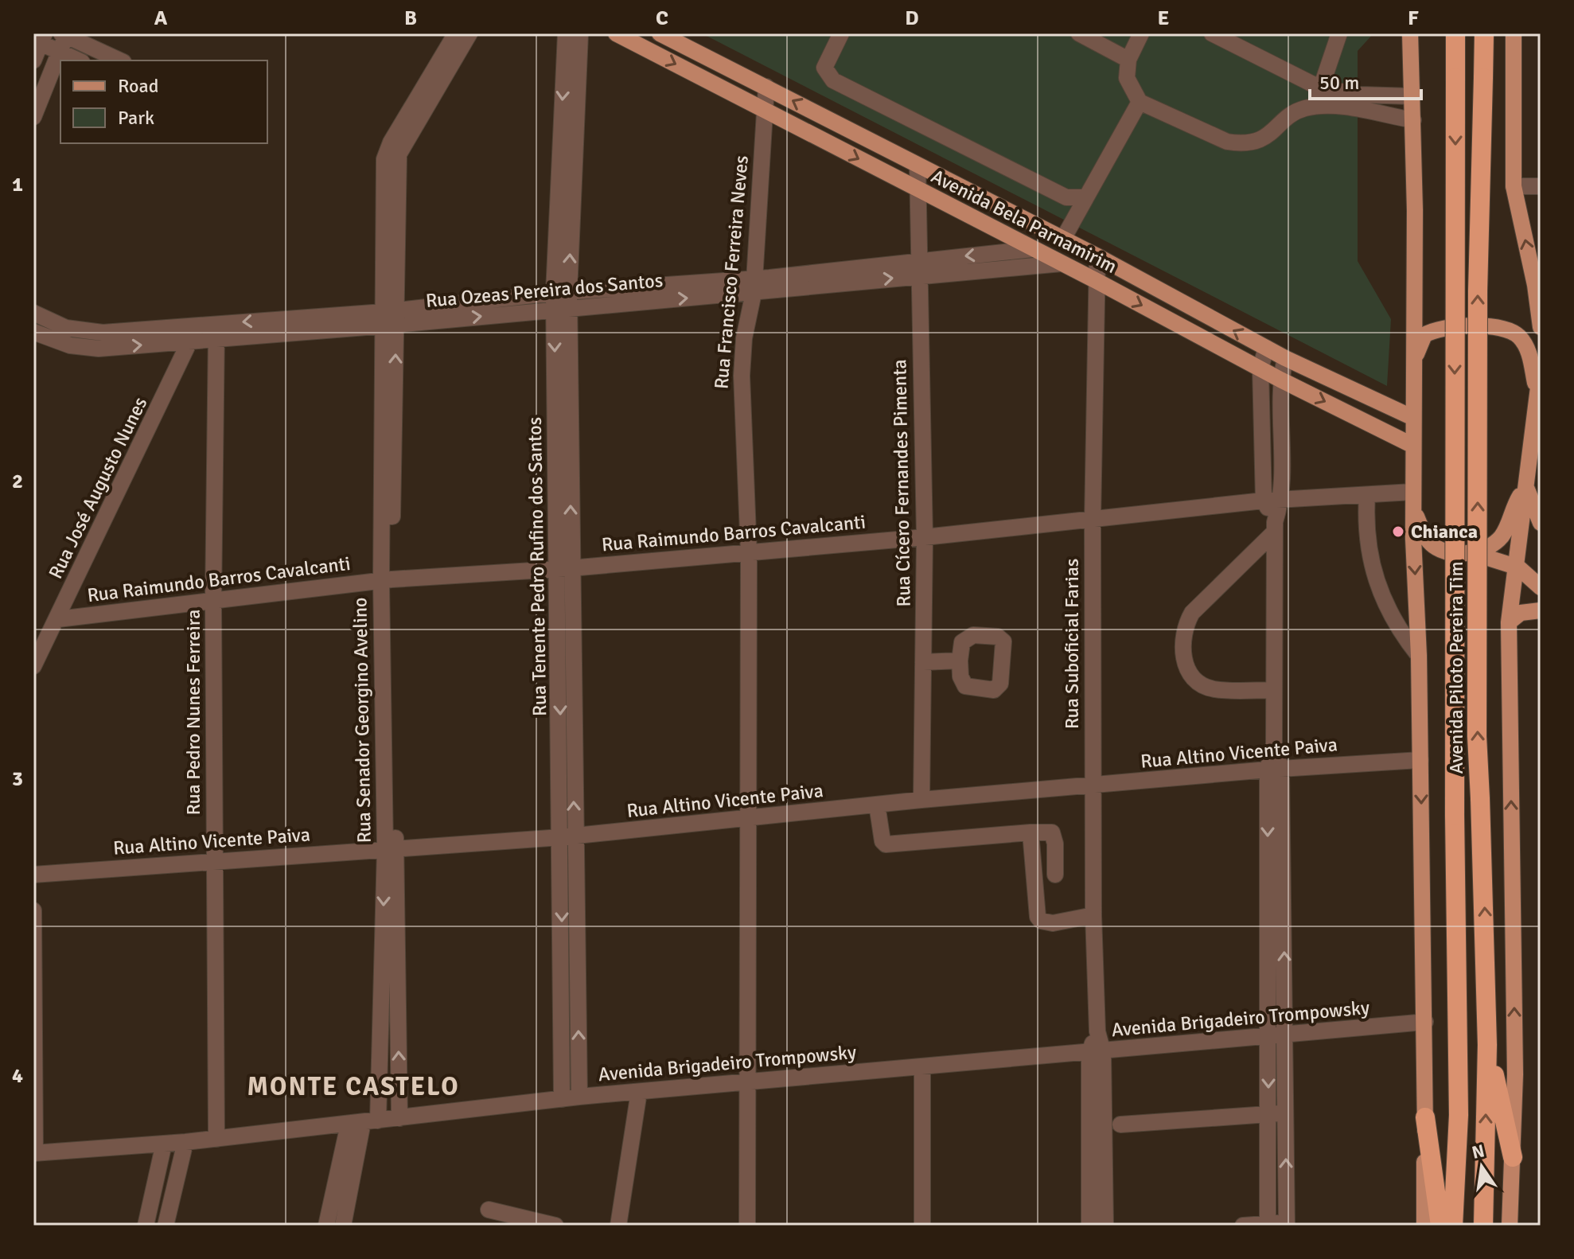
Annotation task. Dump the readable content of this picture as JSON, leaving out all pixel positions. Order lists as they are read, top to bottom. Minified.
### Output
{"streets":{"highway":["Avenida Piloto Pereira Tim"],"main road":["Avenida Bela Parnamirim"],"street":["Rua Francisco Ferreira Neves","Rua Ozeas Pereira dos Santos","Rua Cícero Fernandes Pimenta","Rua José Augusto Nunes","Rua Raimundo Barros Cavalcanti","Rua Tenente Pedro Rufino dos Santos","Rua Suboficial Farias","Rua Pedro Nunes Ferreira","Rua Senador Georgino Avelino","Rua Altino Vicente Paiva","Avenida Brigadeiro Trompowsky"]},"crossings":[["Avenida Bela Parnamirim","Rua Francisco Ferreira Neves"],["Avenida Bela Parnamirim","Rua Ozeas Pereira dos Santos"],["Avenida Bela Parnamirim","Rua Cícero Fernandes Pimenta"],["Avenida Bela Parnamirim","Rua Suboficial Farias"],["Rua Francisco Ferreira Neves","Rua Ozeas Pereira dos Santos"],["Rua Francisco Ferreira Neves","Rua Raimundo Barros Cavalcanti"],["Rua Francisco Ferreira Neves","Rua Altino Vicente Paiva"],["Rua Francisco Ferreira Neves","Avenida Brigadeiro Trompowsky"],["Rua Ozeas Pereira dos Santos","Rua Cícero Fernandes Pimenta"],["Rua Ozeas Pereira dos Santos","Rua José Augusto Nunes"],["Rua Ozeas Pereira dos Santos","Rua Tenente Pedro Rufino dos Santos"],["Rua Ozeas Pereira dos Santos","Rua Pedro Nunes Ferreira"],["Rua Ozeas Pereira dos Santos","Rua Senador Georgino Avelino"],["Rua Cícero Fernandes Pimenta","Rua Raimundo Barros Cavalcanti"],["Rua Cícero Fernandes Pimenta","Rua Altino Vicente Paiva"],["Rua José Augusto Nunes","Rua Raimundo Barros Cavalcanti"],["Rua Raimundo Barros Cavalcanti","Rua Tenente Pedro Rufino dos Santos"],["Rua Raimundo Barros Cavalcanti","Rua Suboficial Farias"],["Rua Raimundo Barros Cavalcanti","Rua Pedro Nunes Ferreira"],["Rua Raimundo Barros Cavalcanti","Rua Senador Georgino Avelino"],["Rua Tenente Pedro Rufino dos Santos","Rua Altino Vicente Paiva"],["Rua Tenente Pedro Rufino dos Santos","Avenida Brigadeiro Trompowsky"],["Rua Suboficial Farias","Rua Altino Vicente Paiva"],["Rua Suboficial Farias","Avenida Brigadeiro Trompowsky"],["Rua Pedro Nunes Ferreira","Rua Altino Vicente Paiva"],["Rua Pedro Nunes Ferreira","Avenida Brigadeiro Trompowsky"],["Rua Senador Georgino Avelino","Rua Altino Vicente Paiva"],["Rua Senador Georgino Avelino","Avenida Brigadeiro Trompowsky"]],"districts":["MONTE CASTELO"],"places":["Chianca"],"legend":["Road","Park"],"scale_bar":"50 m","north":"top","grid":{"columns":["A","B","C","D","E","F"],"rows":["1","2","3","4"]}}
